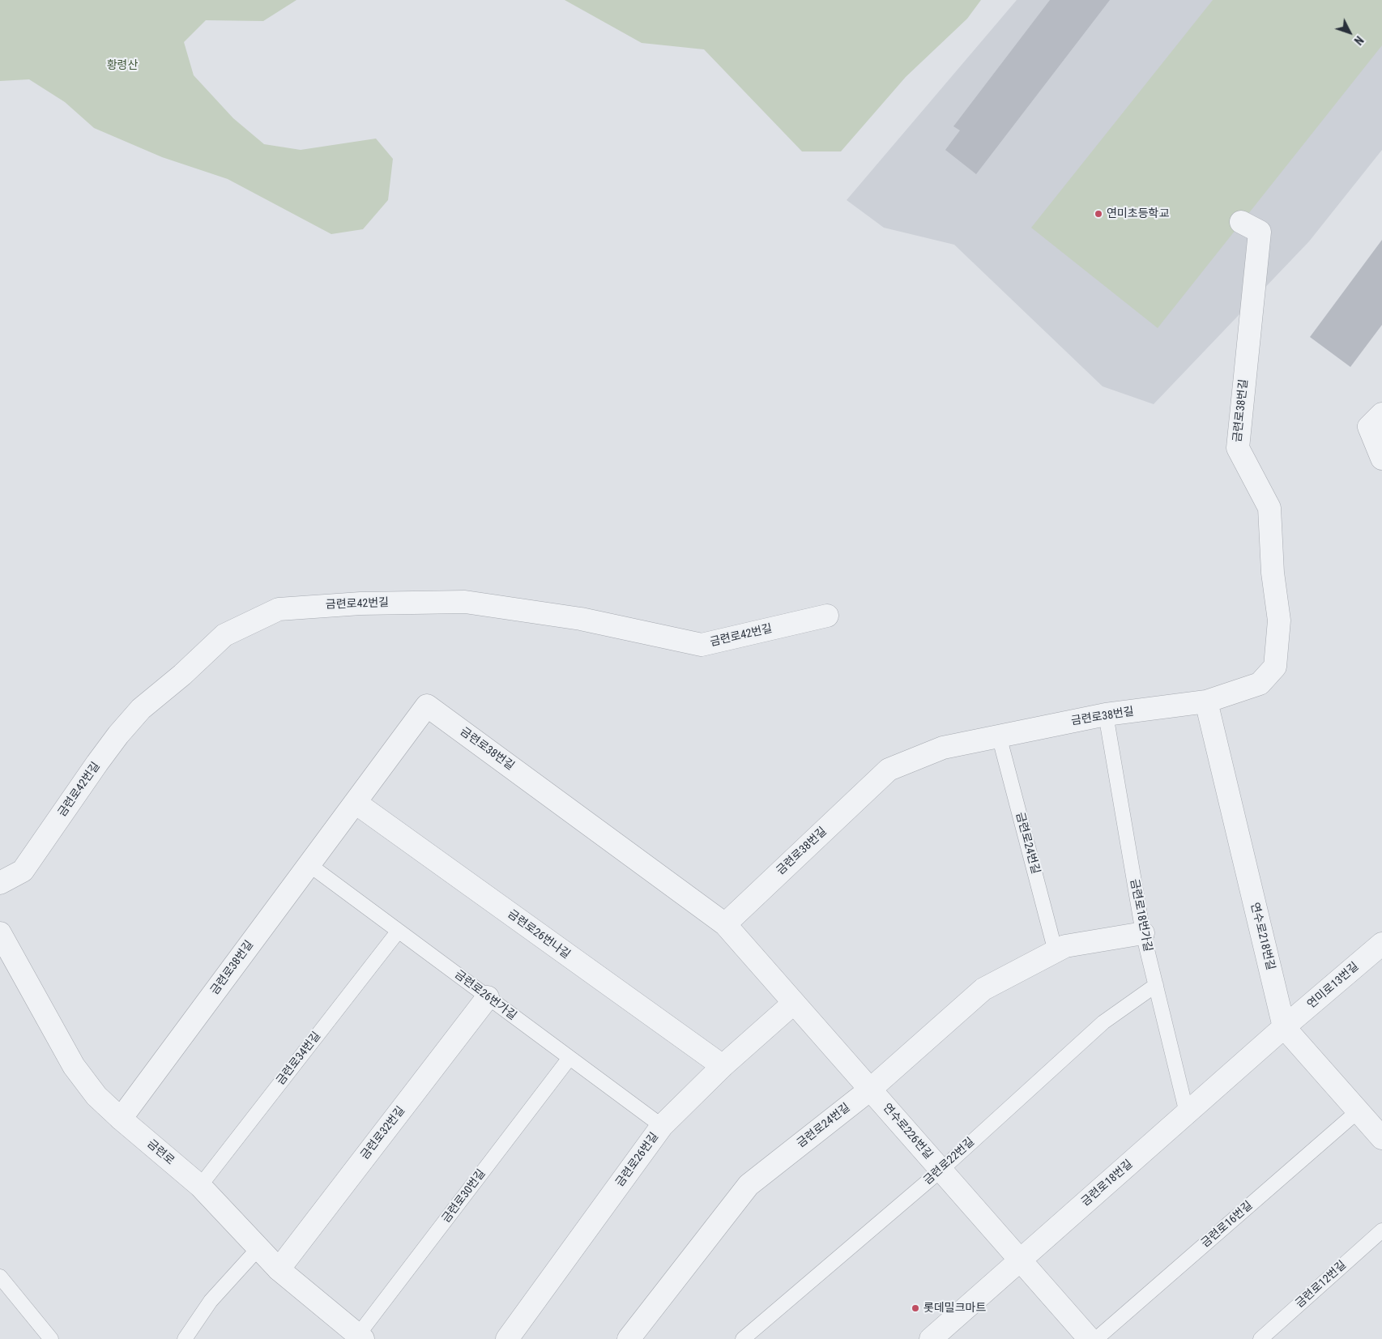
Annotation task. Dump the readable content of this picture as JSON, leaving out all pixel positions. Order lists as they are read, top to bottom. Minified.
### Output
{"streets":{"street":["금련로38번길","금련로42번길","금련로24번길","금련로26번나길","연수로218번길","연미로13번길","연수로226번길","금련로32번길","금련로","금련로26번길","금련로18번길"],"lane":["금련로18번가길","금련로26번가길","금련로34번길","금련로22번길","금련로30번길","금련로16번길","금련로12번길"]},"crossings":[["금련로38번길","금련로24번길"],["금련로38번길","금련로18번가길"],["금련로38번길","금련로26번나길"],["금련로38번길","연수로218번길"],["금련로38번길","금련로26번가길"],["금련로38번길","연수로226번길"],["금련로38번길","금련로"],["금련로24번길","금련로18번가길"],["금련로24번길","연수로226번길"],["금련로18번가길","금련로22번길"],["금련로18번가길","금련로18번길"],["금련로26번나길","금련로26번길"],["연수로218번길","연미로13번길"],["연수로218번길","금련로18번길"],["연수로218번길","금련로16번길"],["연미로13번길","금련로18번길"],["금련로26번가길","금련로34번길"],["금련로26번가길","금련로32번길"],["금련로26번가길","금련로26번길"],["금련로26번가길","금련로30번길"],["금련로34번길","금련로"],["연수로226번길","금련로26번길"],["연수로226번길","금련로22번길"],["연수로226번길","금련로18번길"],["금련로32번길","금련로"],["금련로","금련로30번길"]],"parks":["황령산"],"places":["연미초등학교","롯데밀크마트"],"north":"bottom right"}
